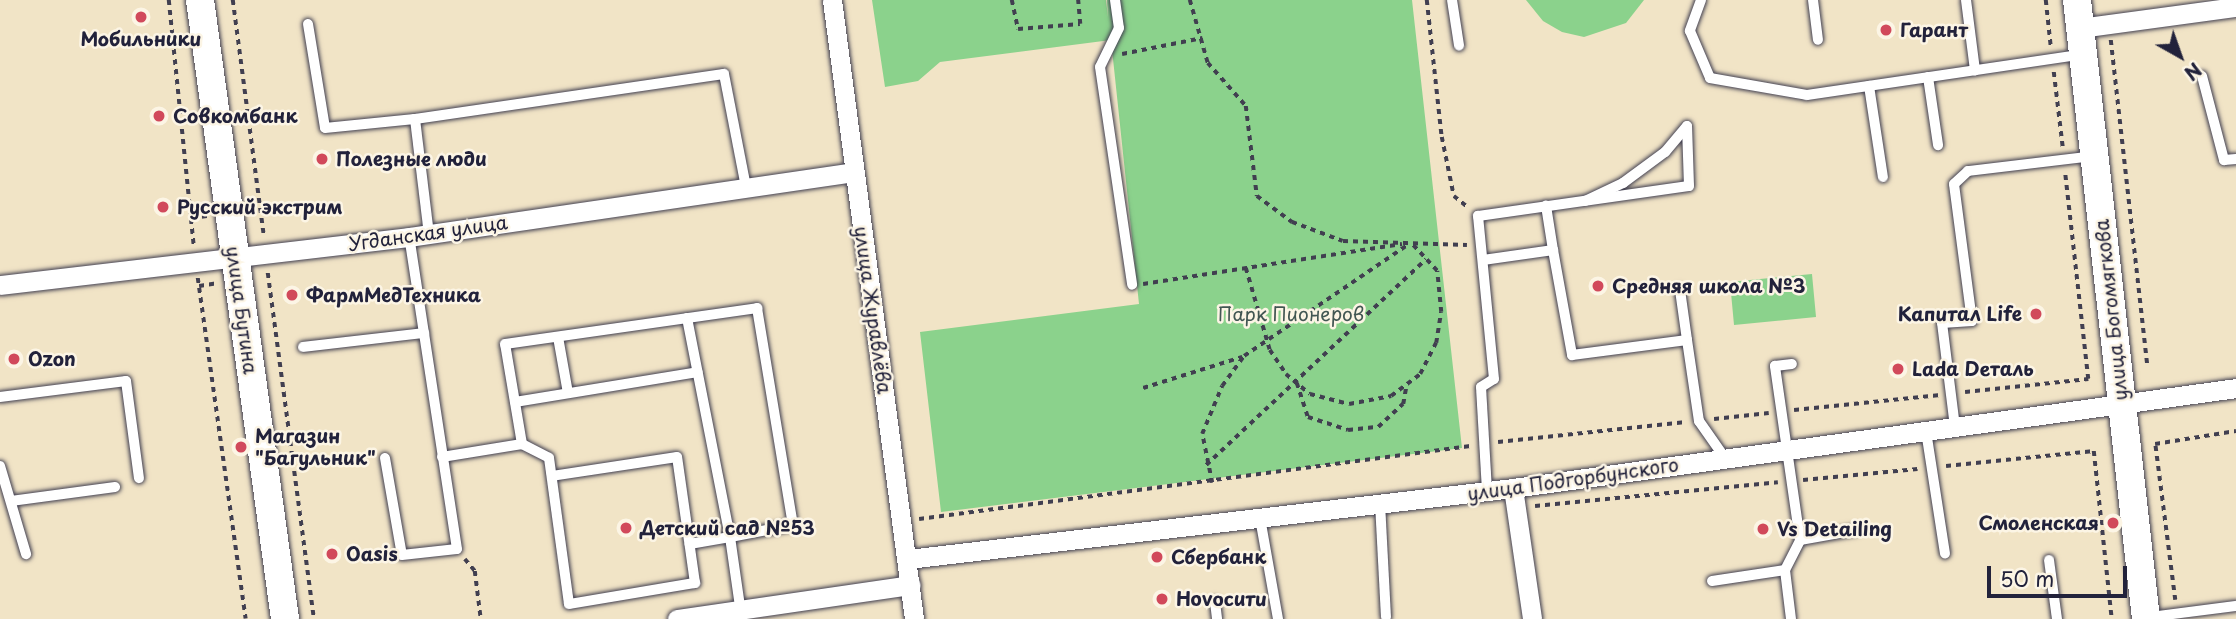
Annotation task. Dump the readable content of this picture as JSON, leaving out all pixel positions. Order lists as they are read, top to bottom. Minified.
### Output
{"streets":{"main road":["улица Бутина","улица Богомягкова"],"street":["Угданская улица","улица Журавлёва","улица Подгорбунского"]},"crossings":[["Угданская улица","улица Бутина"],["Угданская улица","улица Журавлёва"],["улица Журавлёва","улица Подгорбунского"],["улица Богомягкова","улица Подгорбунского"]],"parks":["Парк Пионеров"],"places":["Мобильники","Гарант","Совкомбанк","Полезные люди","Русский экстрим","Средняя школа №3","ФармМедТехника","Капитал Life","Ozon","Lada Dеталь","Магазин \"Багульник\"","Смоленская","Детский сад №53","Vs Detailing","Oasis","Сбербанк","Ноvосити"],"scale_bar":"50 m","north":"bottom right"}
